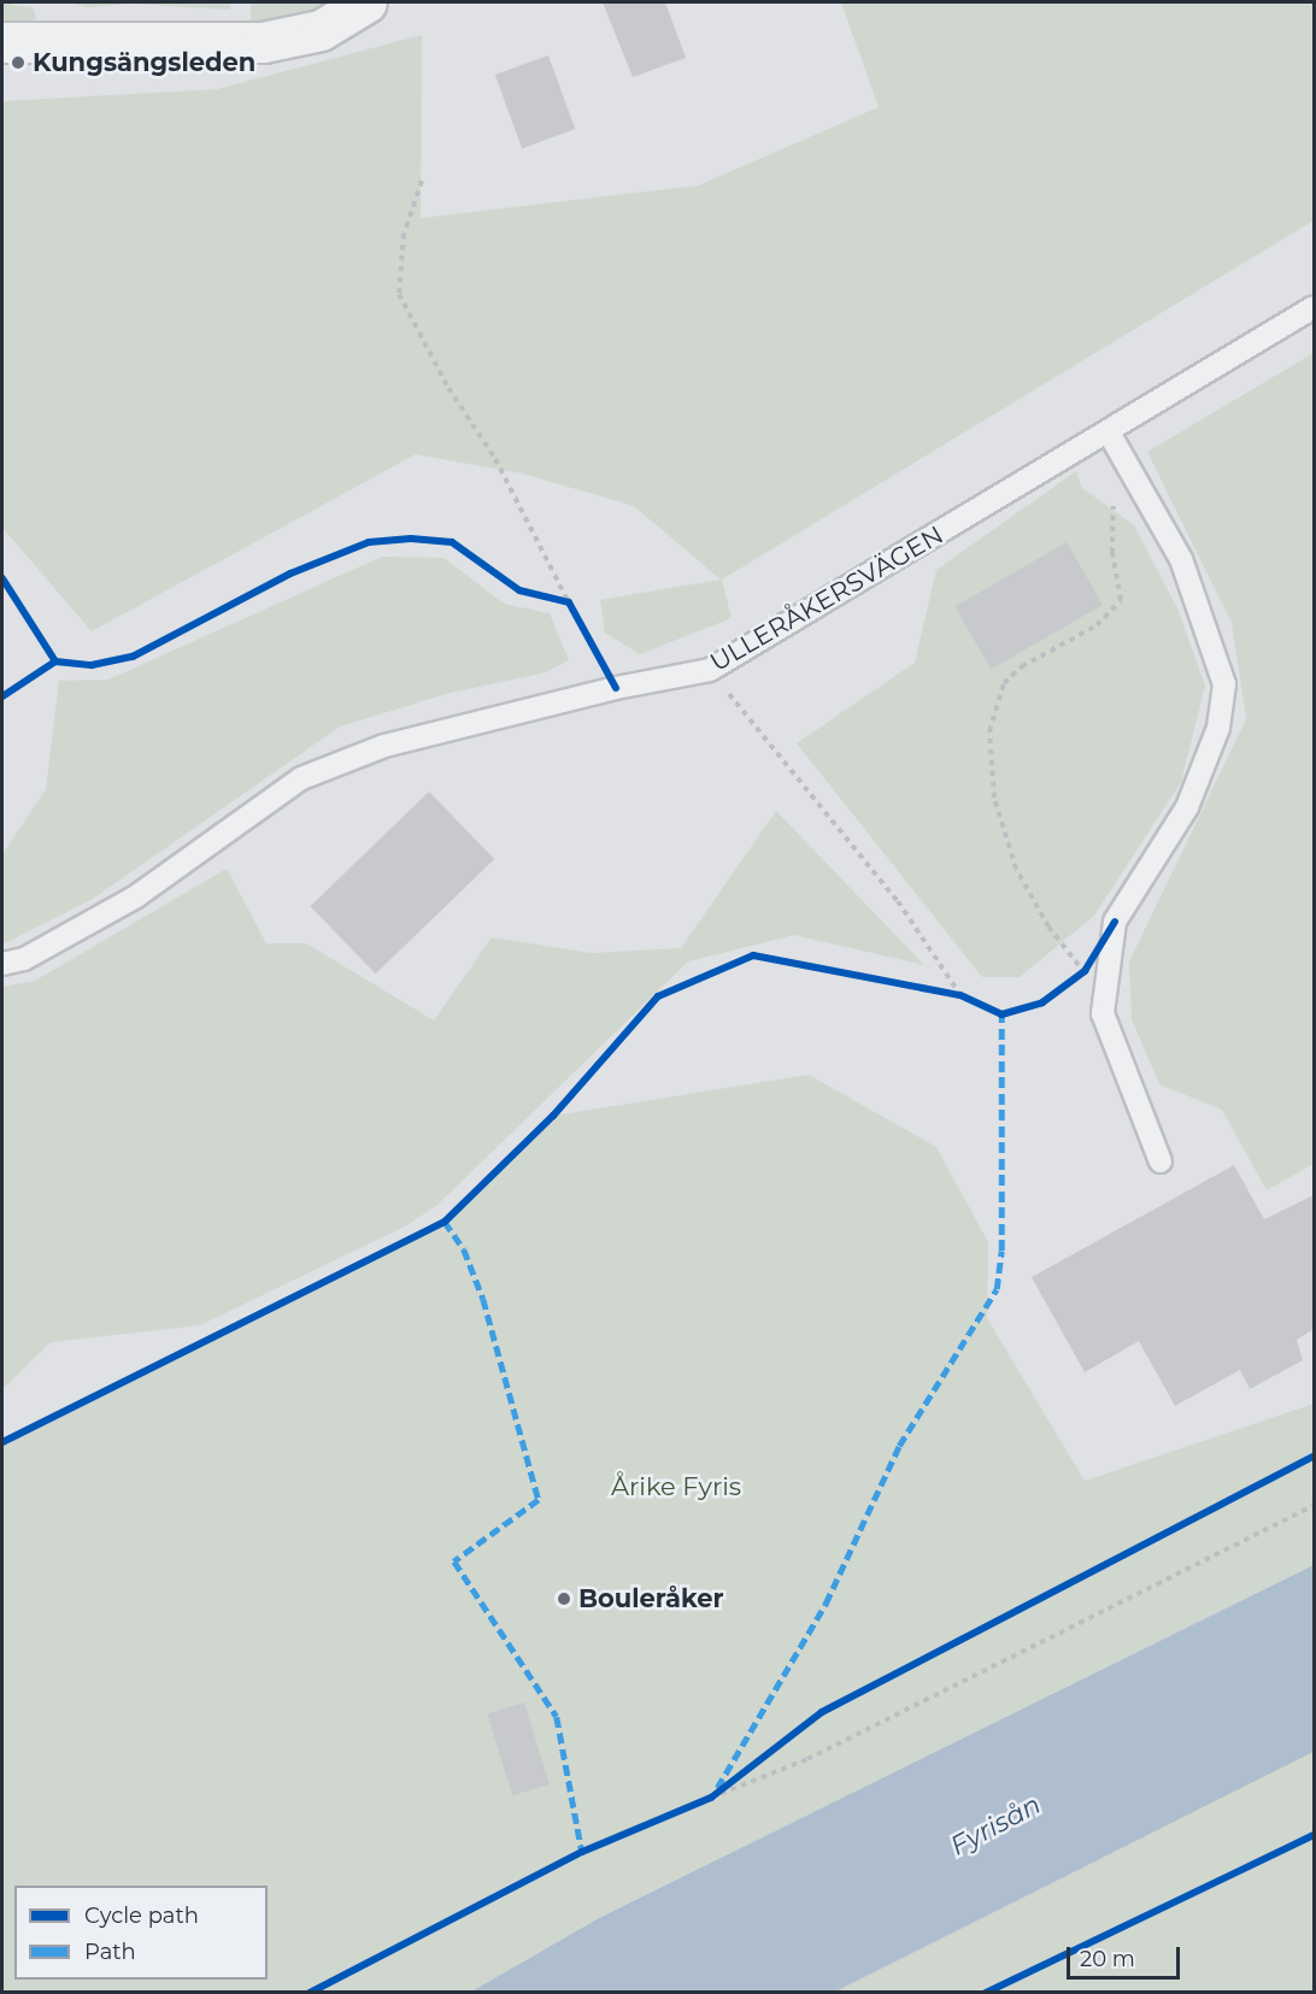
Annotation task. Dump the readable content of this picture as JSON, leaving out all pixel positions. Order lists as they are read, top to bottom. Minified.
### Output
{"streets":{"lane":["ULLERÅKERSVÄGEN"]},"water":["Fyrisån"],"parks":["Årike Fyris"],"places":["Kungsängsleden","Bouleråker"],"legend":["Cycle path","Path"],"scale_bar":"20 m"}
